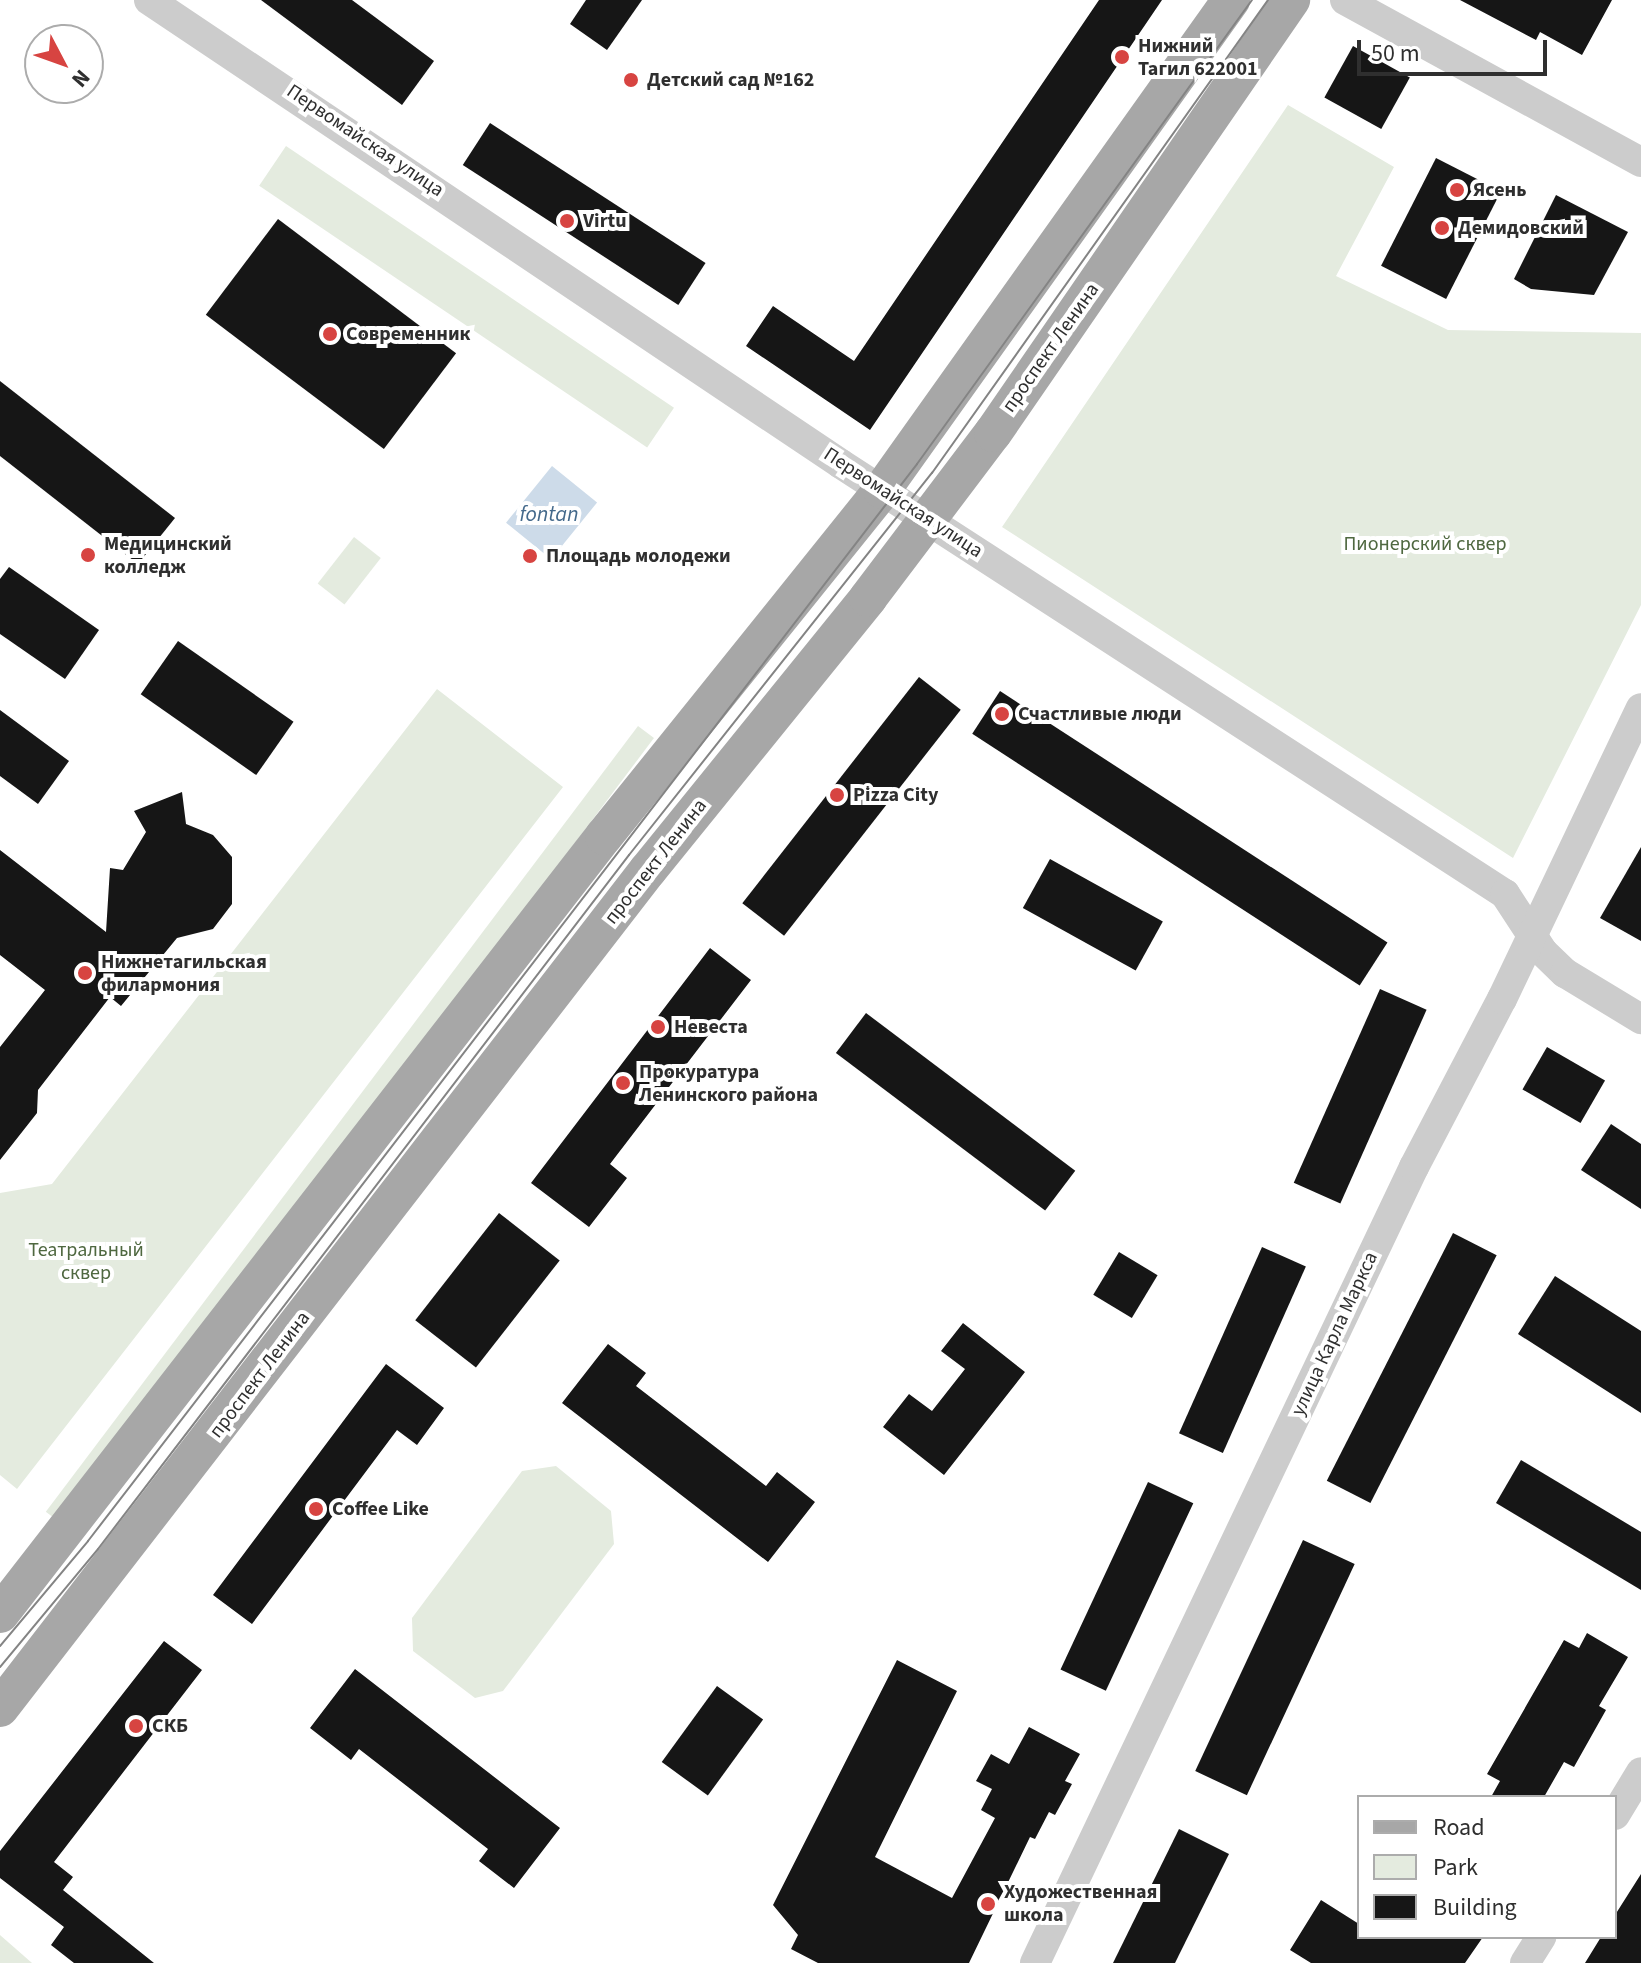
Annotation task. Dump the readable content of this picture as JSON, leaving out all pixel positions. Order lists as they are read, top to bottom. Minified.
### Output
{"streets":{"main road":["проспект Ленина"],"street":["Первомайская улица","улица Карла Маркса"]},"crossings":[["Первомайская улица","проспект Ленина"],["Первомайская улица","улица Карла Маркса"]],"water":["fontan"],"parks":["Пионерский сквер","Театральный сквер"],"places":["Нижний Тагил 622001","Детский сад №162","Ясень","Virtu","Демидовский","Современник","Медицинский колледж","Площадь молодежи","Счастливые люди","Pizza City","Нижнетагильская филармония","Невеста","Прокуратура Ленинского района","Coffee Like","СКБ","Художественная школа"],"legend":["Road","Park","Building"],"scale_bar":"50 m","north":"bottom right"}
